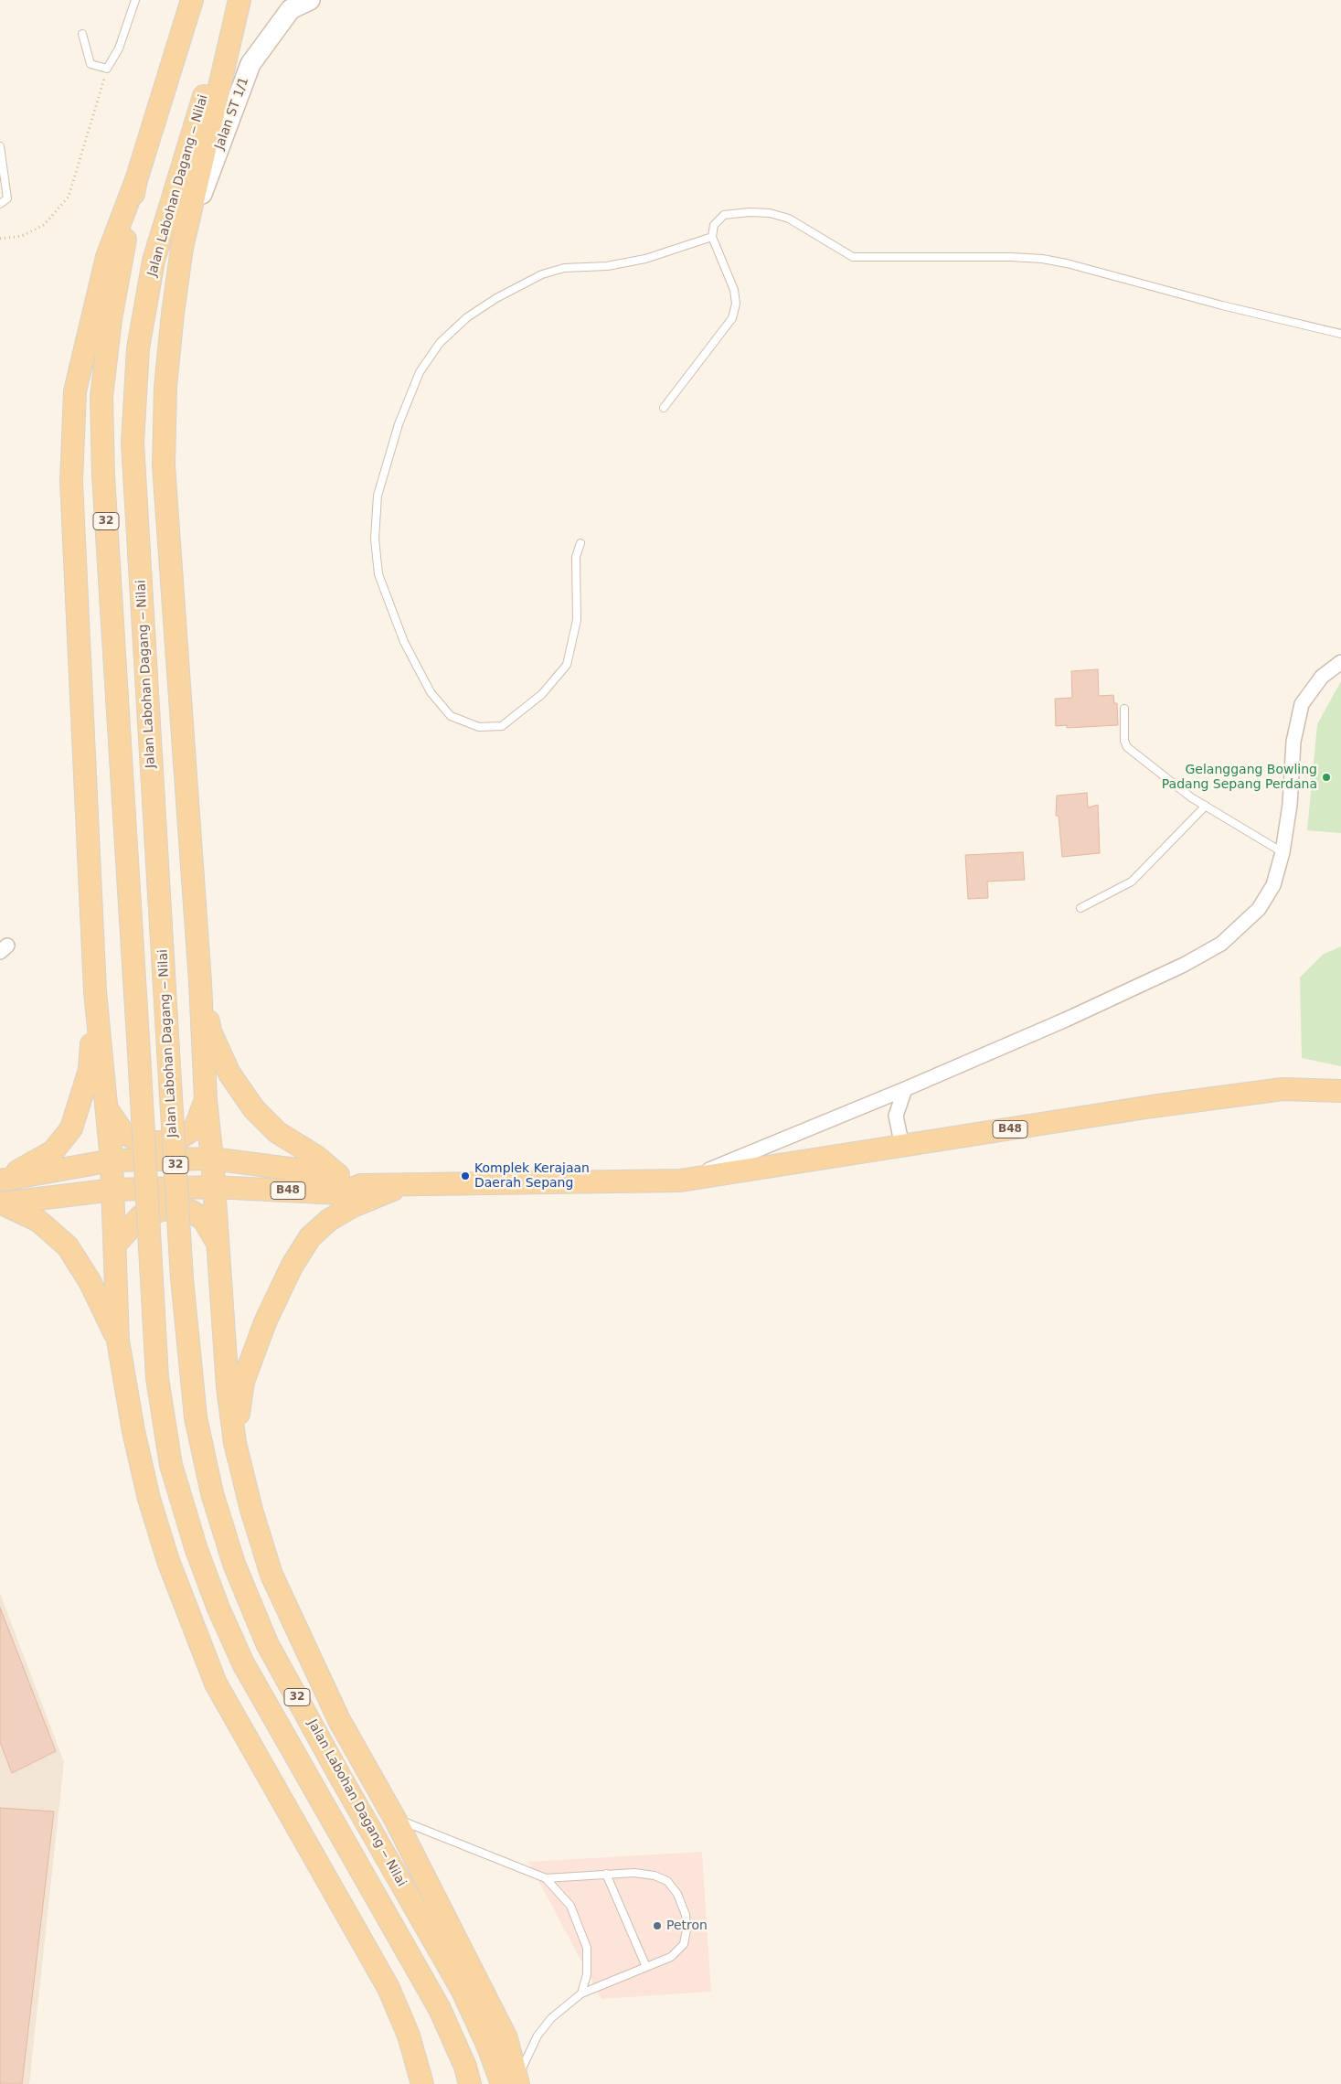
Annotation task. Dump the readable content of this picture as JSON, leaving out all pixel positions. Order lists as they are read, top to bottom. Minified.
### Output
{"streets":{"main road":["Jalan Labohan Dagang ‒ Nilai","32","B48"],"street":["Jalan ST 1/1"]},"places":["Gelanggang Bowling Padang Sepang Perdana","Komplek Kerajaan Daerah Sepang","Petron"]}
